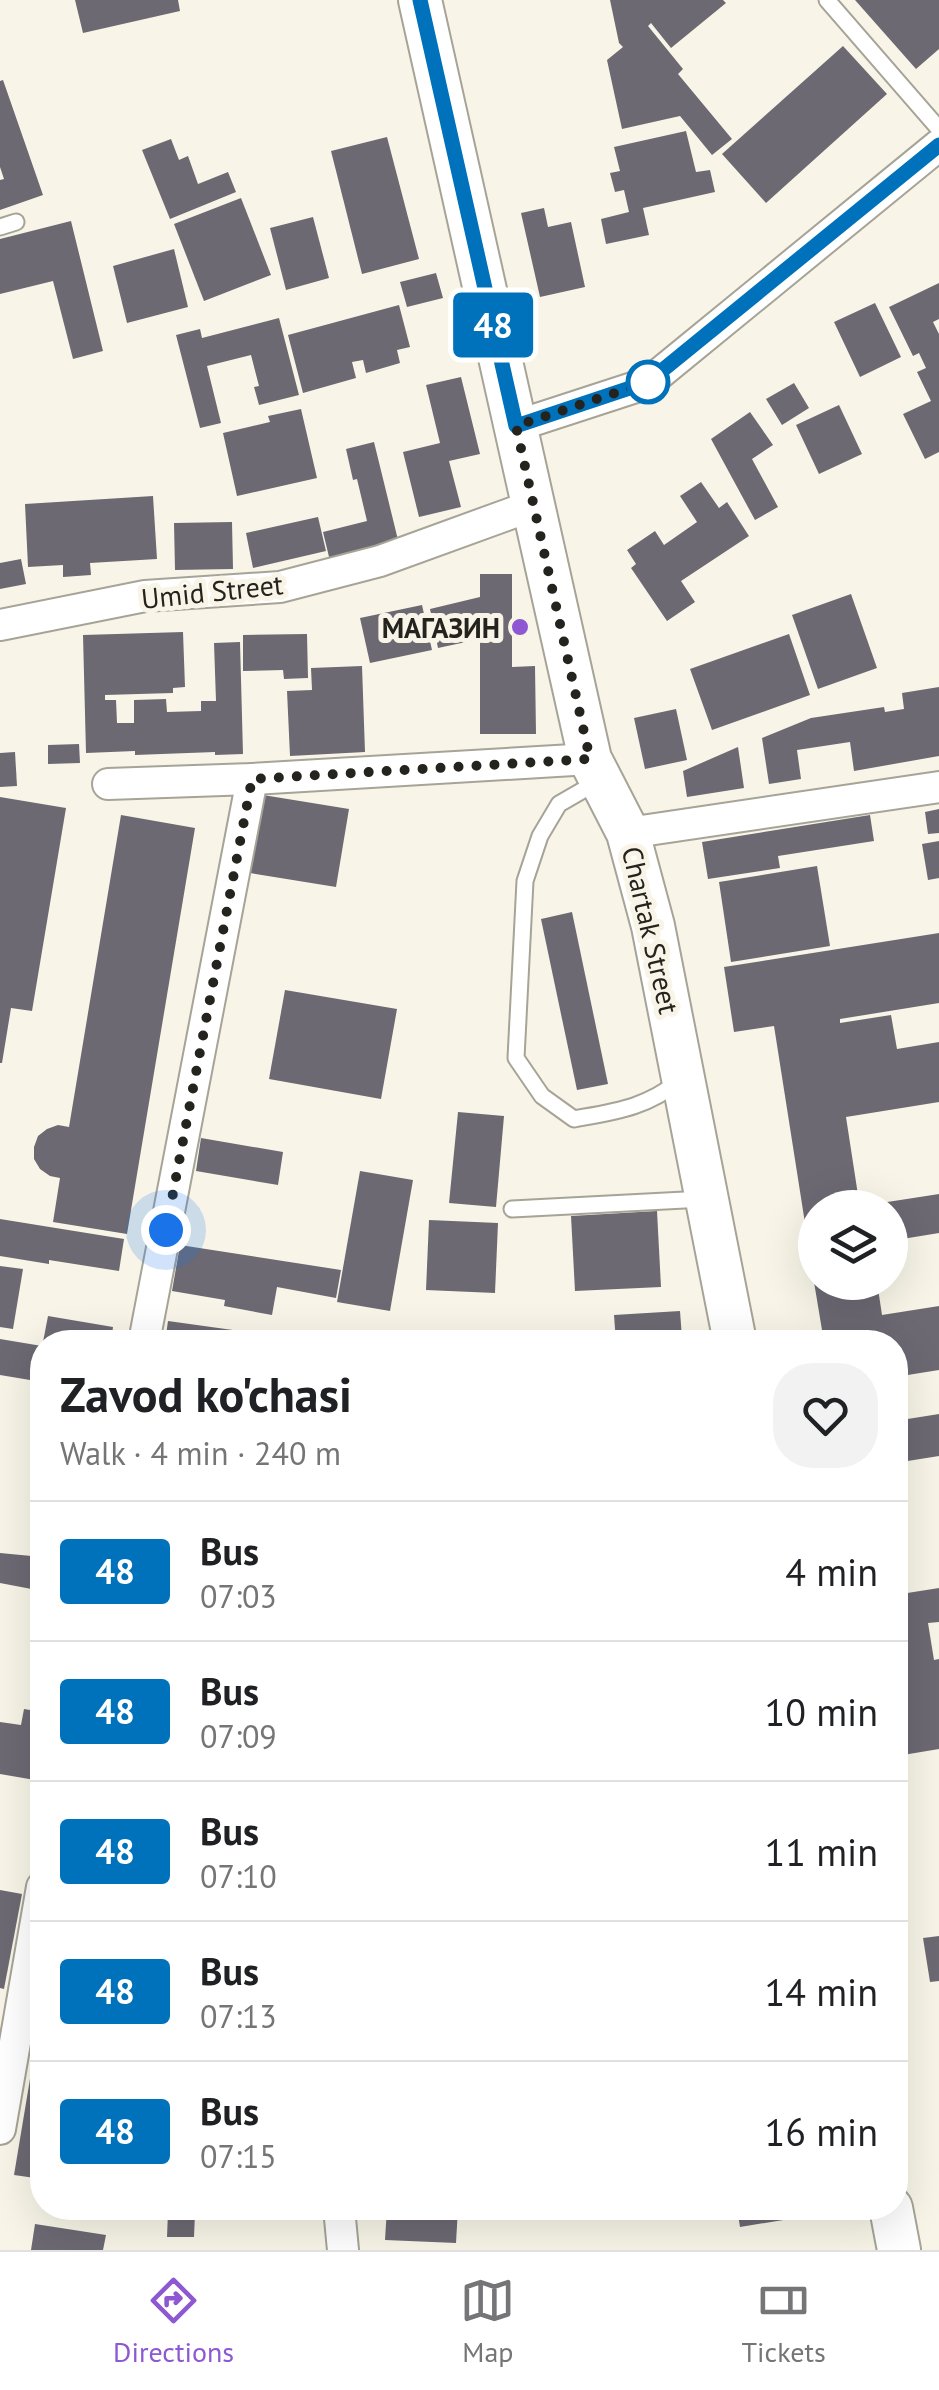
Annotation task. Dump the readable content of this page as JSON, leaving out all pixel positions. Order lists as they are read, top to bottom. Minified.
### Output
{"streets":{"street":["Umid Street","Chartak Street"]},"crossings":[["Umid Street","Chartak Street"]],"places":["МАГАЗИН"],"lines":["bus line 48"],"page":{"on_map":"48","heading":["Zavod ko'chasi","Walk · 4 min · 240 m"],"list":[{"mark":"48","name":"Bus","note":"07:03","value":"4 min"},{"mark":"48","name":"Bus","note":"07:09","value":"10 min"},{"mark":"48","name":"Bus","note":"07:10","value":"11 min"},{"mark":"48","name":"Bus","note":"07:13","value":"14 min"},{"mark":"48","name":"Bus","note":"07:15","value":"16 min"}],"tabs":["Directions","Map","Tickets"]}}
